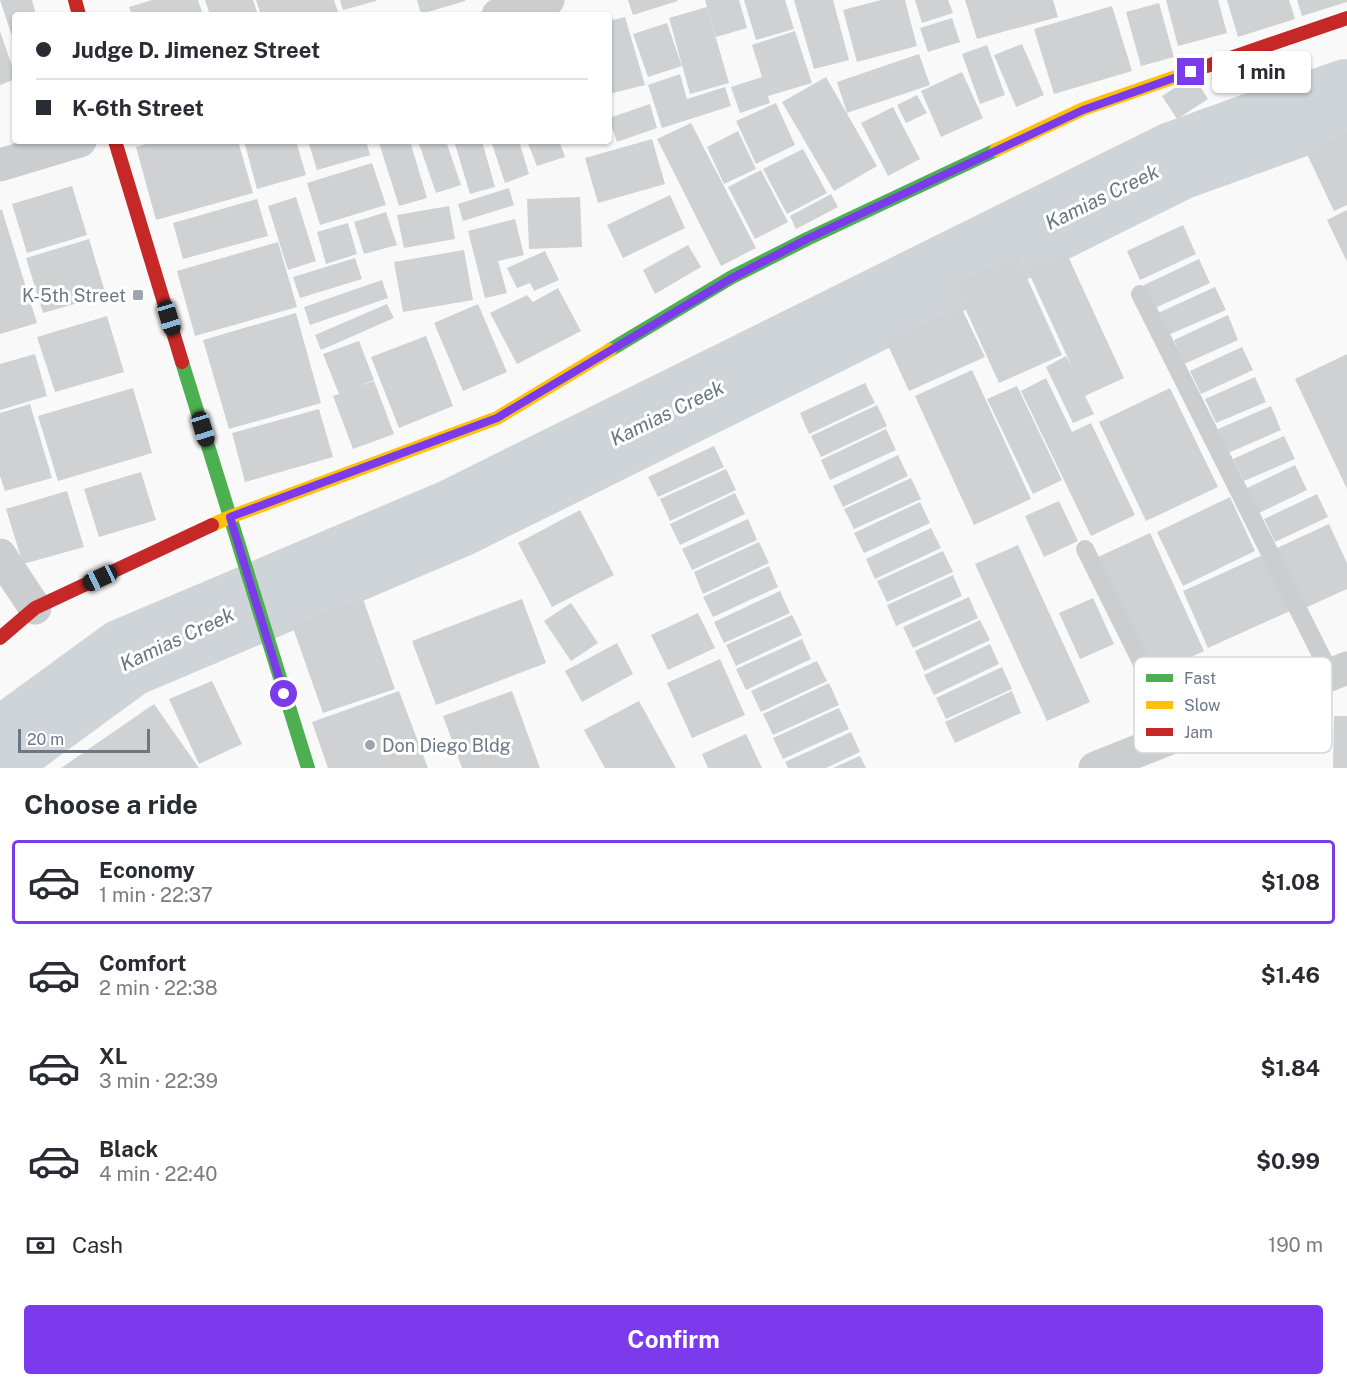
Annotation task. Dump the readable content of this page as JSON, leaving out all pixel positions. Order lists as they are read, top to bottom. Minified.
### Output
{"water":["Kamias Creek"],"places":{"transit":["K-5th Street"],"other":["Don Diego Bldg"]},"legend":["Fast","Slow","Jam"],"scale_bar":"20 m","page":{"banner":["Judge D. Jimenez Street","K-6th Street"],"bubble":"1 min","scale":"20 m","heading":"Choose a ride","list":[{"name":"Economy","note":"1 min · 22:37","value":"$1.08"},{"name":"Comfort","note":"2 min · 22:38","value":"$1.46"},{"name":"XL","note":"3 min · 22:39","value":"$1.84"},{"name":"Black","note":"4 min · 22:40","value":"$0.99"}],"pay":["Cash","190 m"],"buttons":"Confirm"}}
